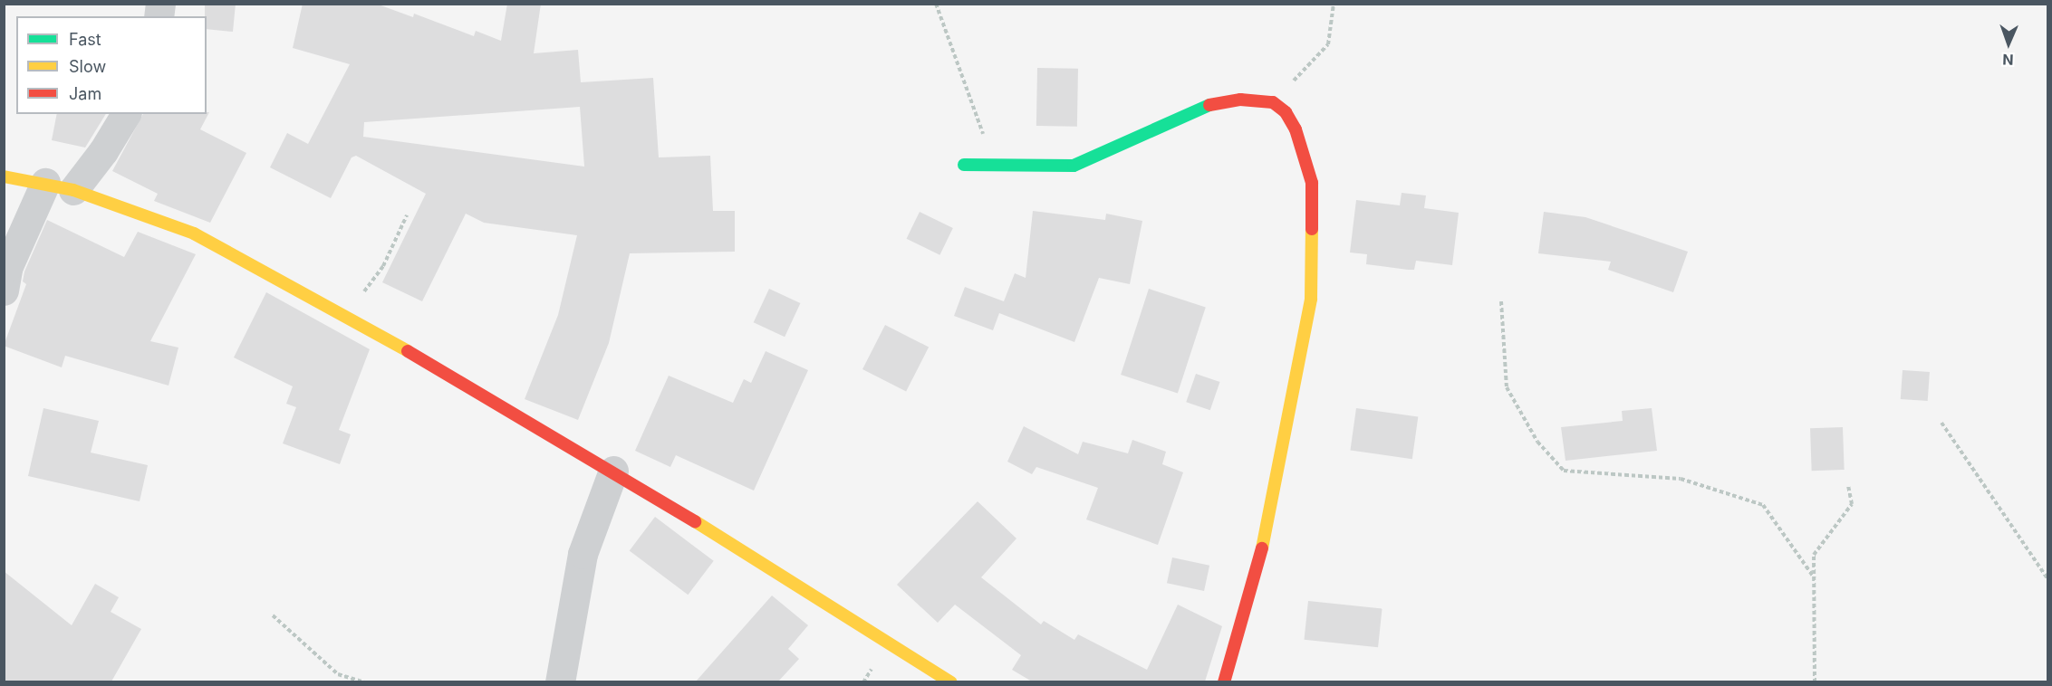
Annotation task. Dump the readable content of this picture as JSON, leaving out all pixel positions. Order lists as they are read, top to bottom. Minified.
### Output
{"legend":["Fast","Slow","Jam"],"north":"bottom"}
